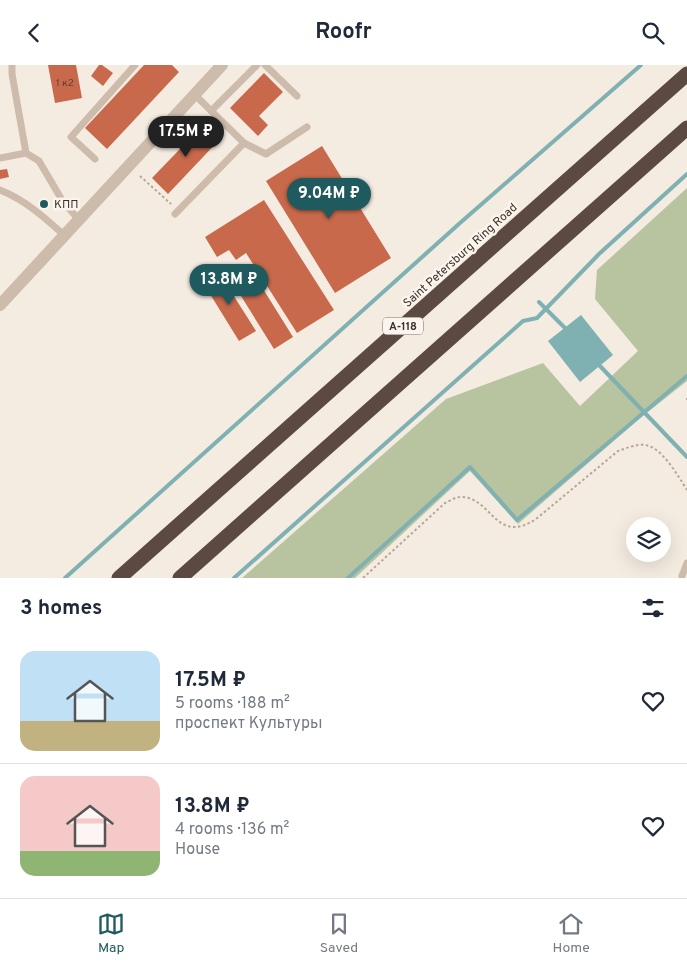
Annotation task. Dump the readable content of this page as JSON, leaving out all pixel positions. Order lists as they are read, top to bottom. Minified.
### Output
{"streets":{"highway":["Saint Petersburg Ring Road","А-118"]},"places":["КПП"],"house_numbers":["1 к2"],"page":{"header":"Roofr","price":["17.5M ₽","9.04M ₽","13.8M ₽"],"heading":"3 homes","list":[{"name":"17.5M ₽","note":"5 rooms · 188 m² · проспект Культуры"},{"name":"13.8M ₽","note":"4 rooms · 136 m² · House"}],"tabs":["Map","Saved","Home"]}}
